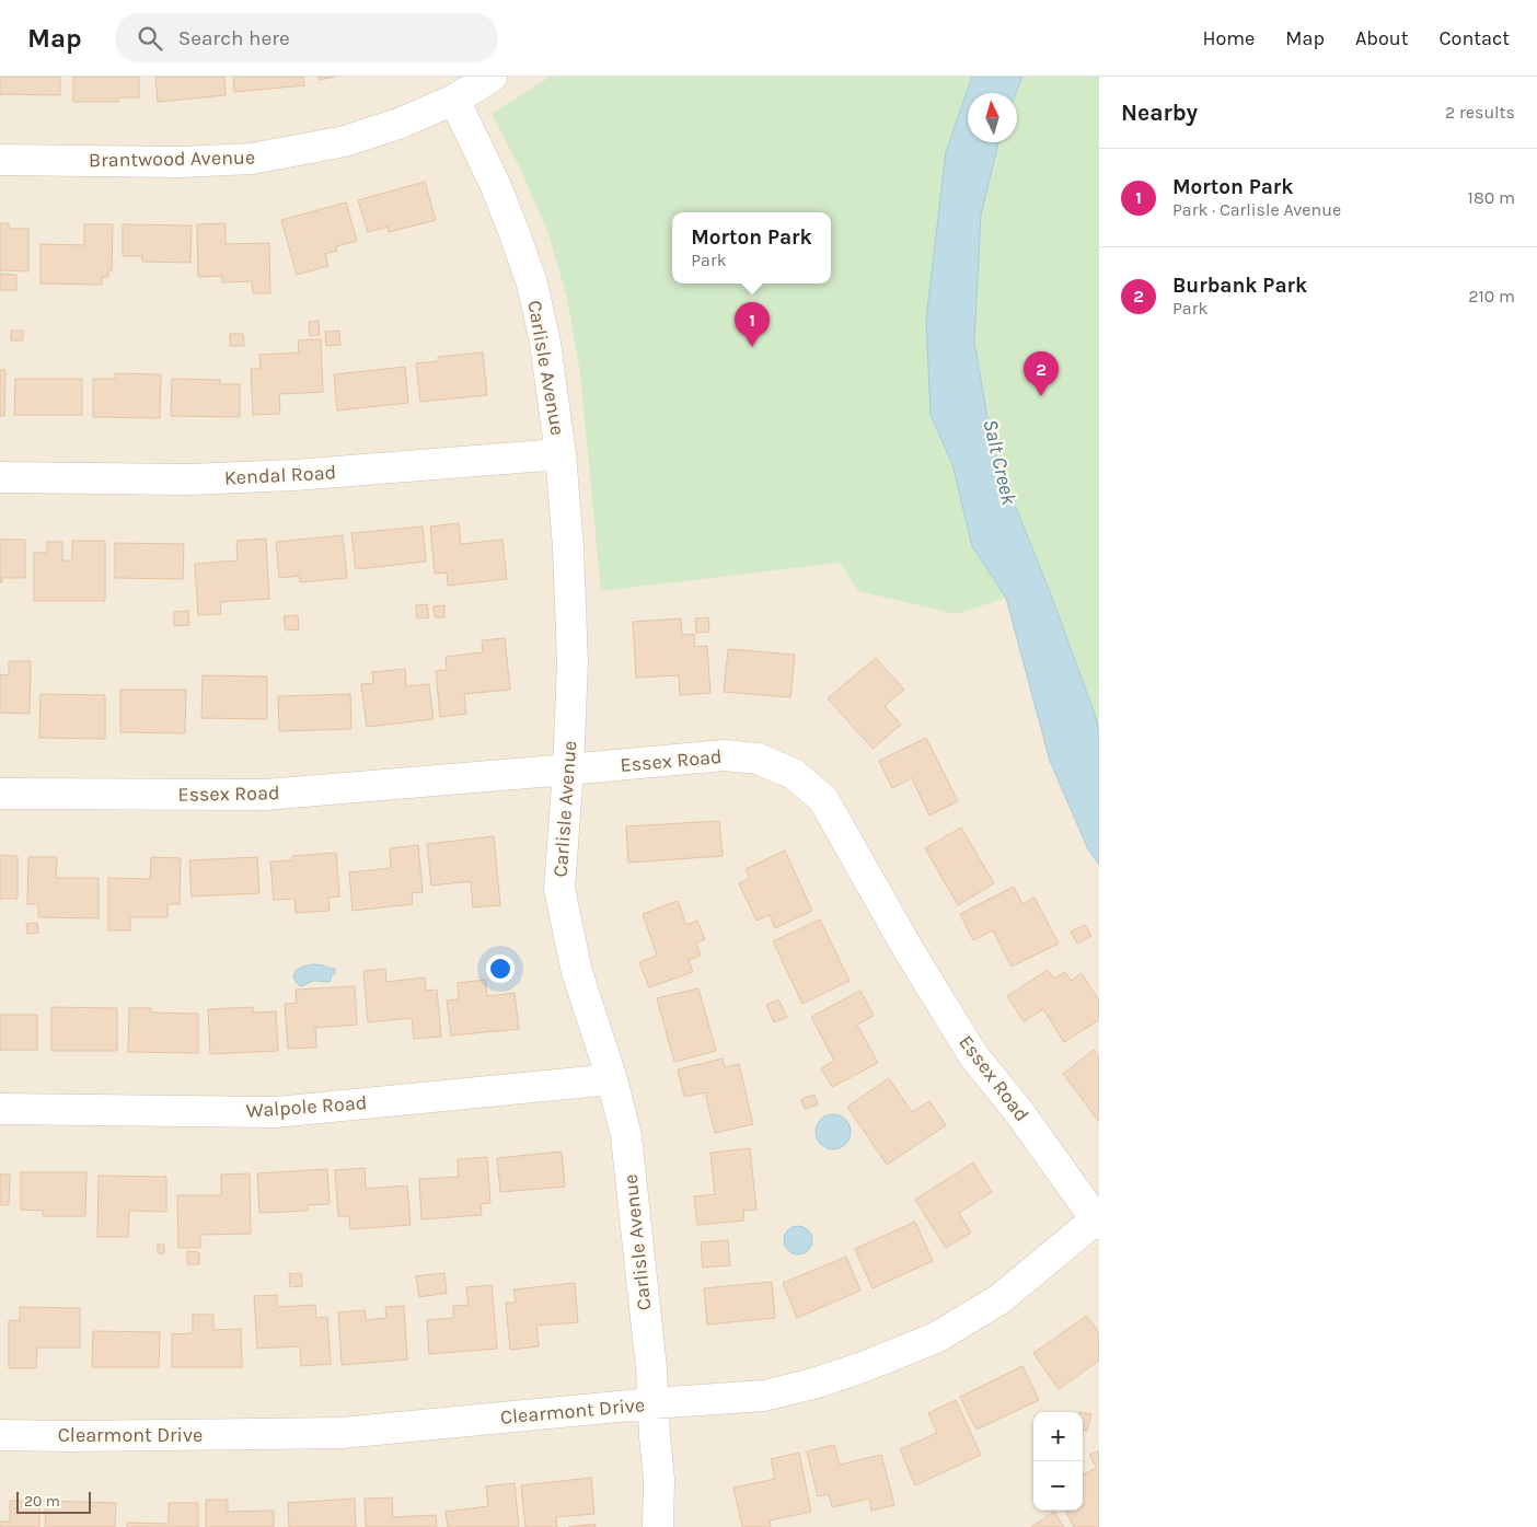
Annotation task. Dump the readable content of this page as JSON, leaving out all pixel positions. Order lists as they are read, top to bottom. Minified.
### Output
{"streets":{"street":["Brantwood Avenue","Carlisle Avenue","Kendal Road","Essex Road","Walpole Road","Clearmont Drive"]},"crossings":[["Brantwood Avenue","Carlisle Avenue"],["Carlisle Avenue","Kendal Road"],["Carlisle Avenue","Essex Road"],["Carlisle Avenue","Walpole Road"],["Carlisle Avenue","Clearmont Drive"],["Essex Road","Clearmont Drive"]],"water":["Salt Creek"],"scale_bar":"20 m","north":"top","page":{"header":"Map","search":"Search here","nav":["Home","Map","About","Contact"],"heading":["Nearby","2 results"],"list":[{"mark":"1","name":"Morton Park","note":"Park · Carlisle Avenue","value":"180 m"},{"mark":"2","name":"Burbank Park","note":"Park","value":"210 m"}],"popup":["Morton Park","Park"],"pins":["1","2"],"map_buttons":["+","−"],"scale":"20 m"}}
